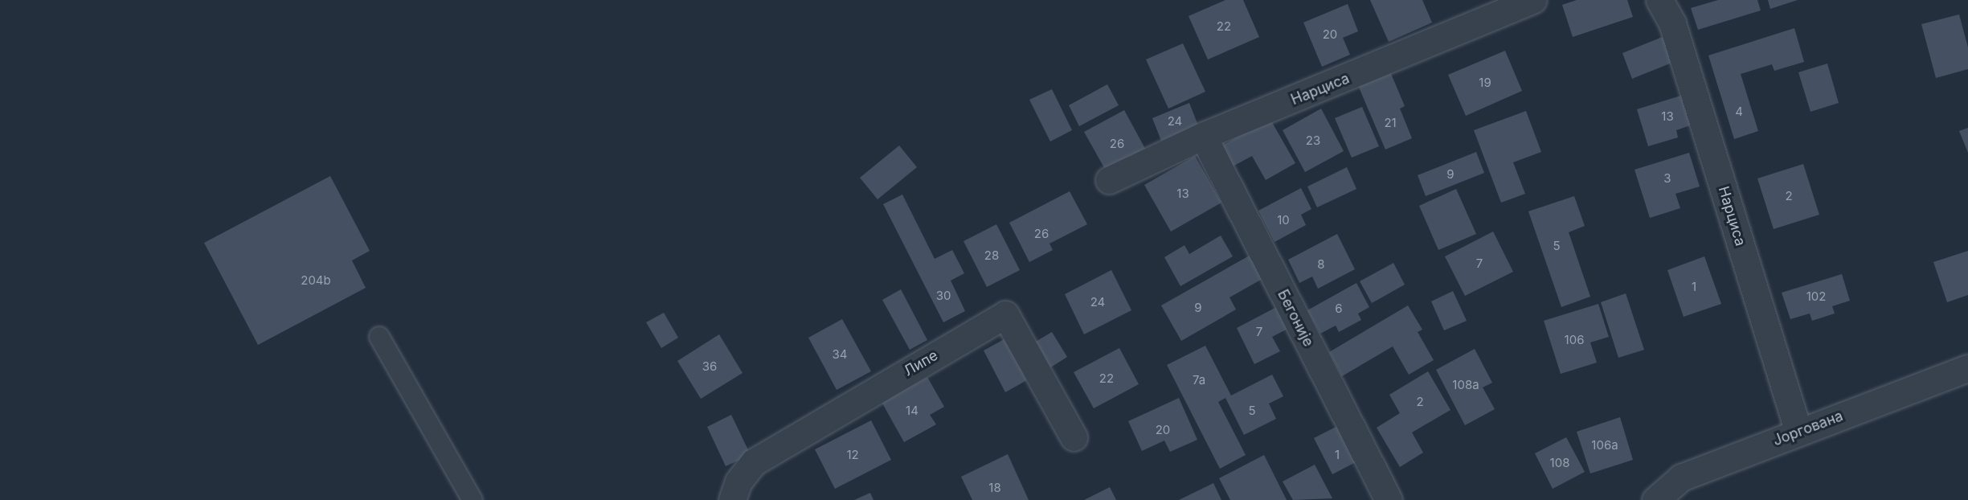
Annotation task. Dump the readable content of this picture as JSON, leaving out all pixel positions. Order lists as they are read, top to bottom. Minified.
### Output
{"streets":{"street":["Нарциса","Бегоније","Липе","Јоргована"]},"crossings":[["Нарциса","Бегоније"],["Нарциса","Јоргована"]],"house_numbers":["22","20","19","4","13","24","21","23","26","9","3","13","2","10","26","5","28","7","8","204b","1","30","102","24","9","6","7","106","34","36","22","7a","108a","2","14","5","20","106a","12","1","108","18"]}
